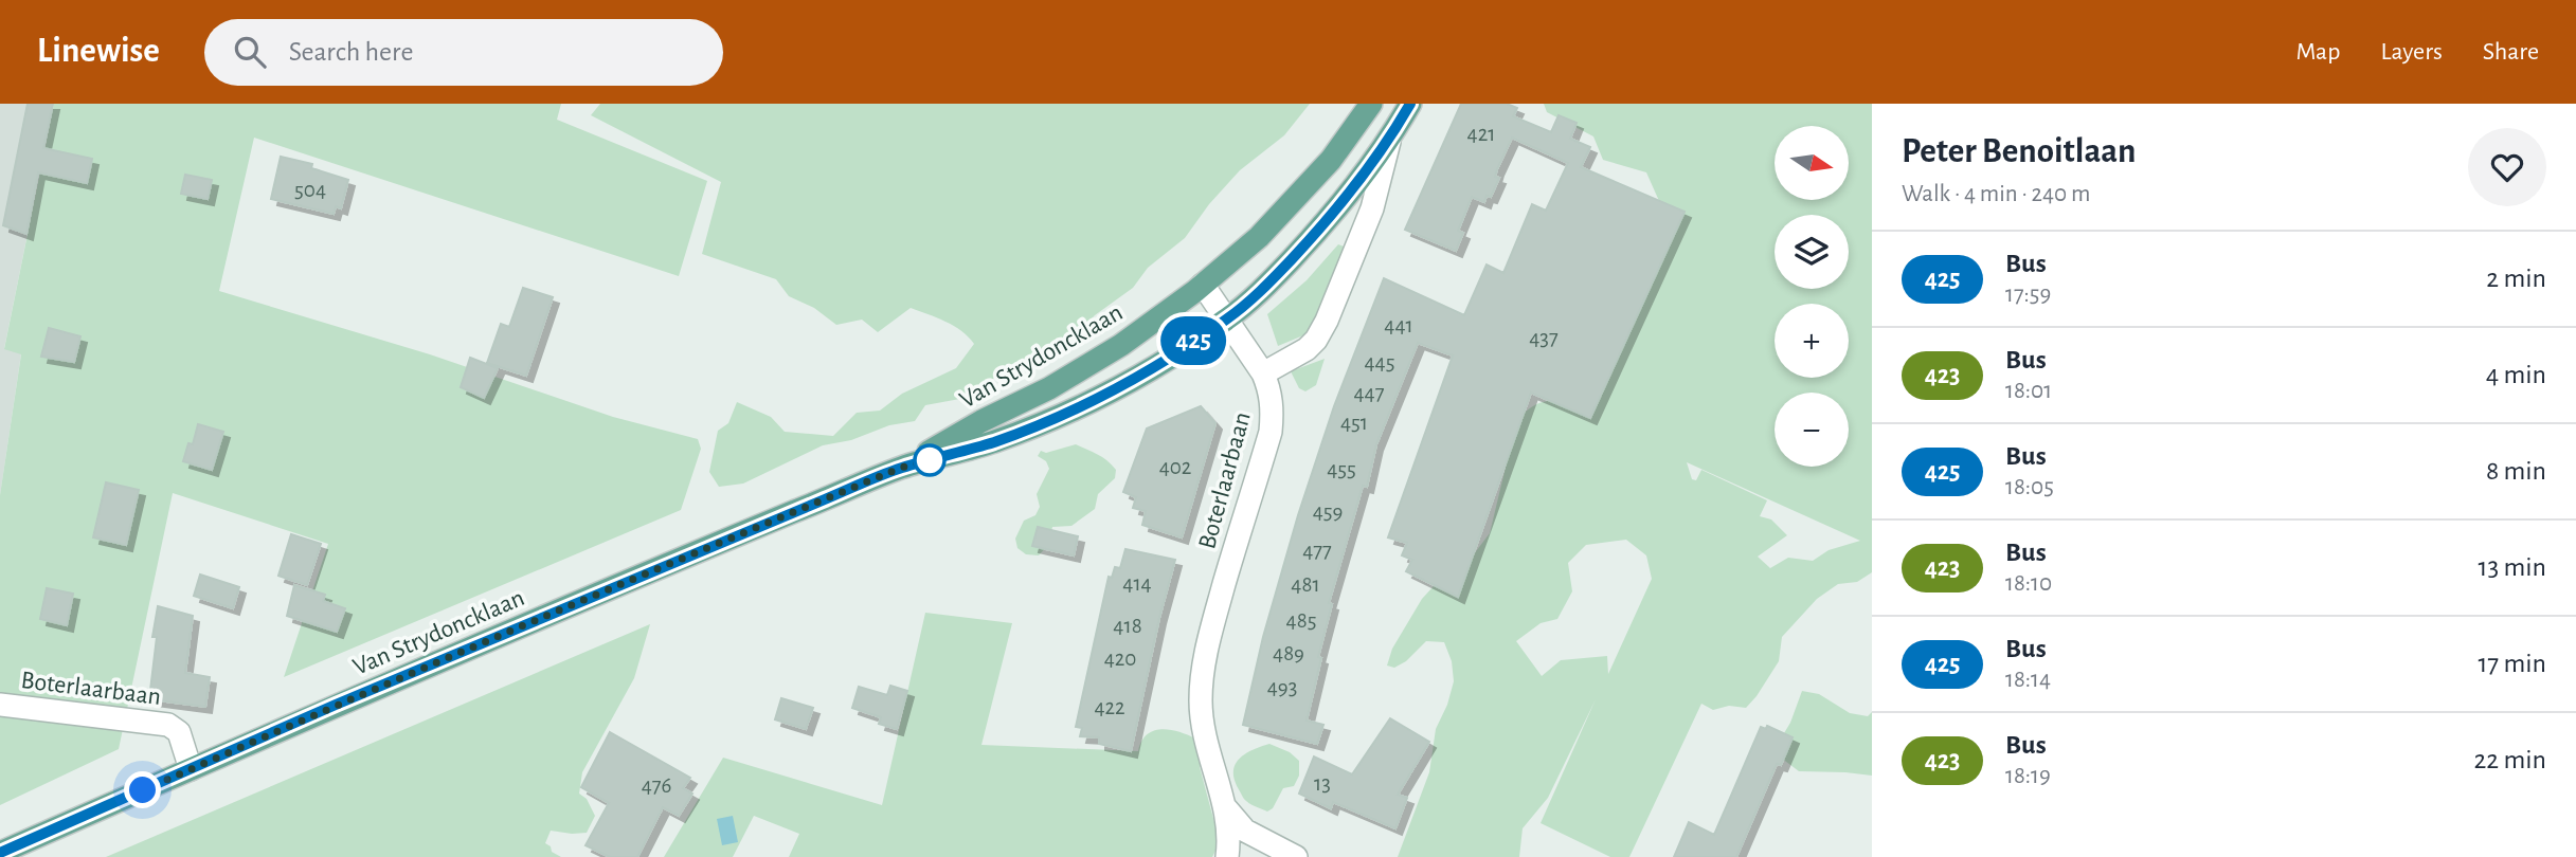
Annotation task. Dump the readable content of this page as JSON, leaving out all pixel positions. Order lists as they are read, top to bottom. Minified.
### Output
{"streets":{"main road":["Van Strydoncklaan"],"street":["Boterlaarbaan"]},"crossings":[["Van Strydoncklaan","Boterlaarbaan"]],"lines":["bus line 425"],"house_numbers":["421","504","441","437","445","447","451","402","455","459","477","414","481","485","418","489","420","493","422","13","476"],"north":"right","page":{"header":"Linewise","search":"Search here","nav":["Map","Layers","Share"],"on_map":"425","heading":["Peter Benoitlaan","Walk · 4 min · 240 m"],"map_buttons":["+","−"],"list":[{"mark":"425","name":"Bus","note":"17:59","value":"2 min"},{"mark":"423","name":"Bus","note":"18:01","value":"4 min"},{"mark":"425","name":"Bus","note":"18:05","value":"8 min"},{"mark":"423","name":"Bus","note":"18:10","value":"13 min"},{"mark":"425","name":"Bus","note":"18:14","value":"17 min"},{"mark":"423","name":"Bus","note":"18:19","value":"22 min"}]}}
